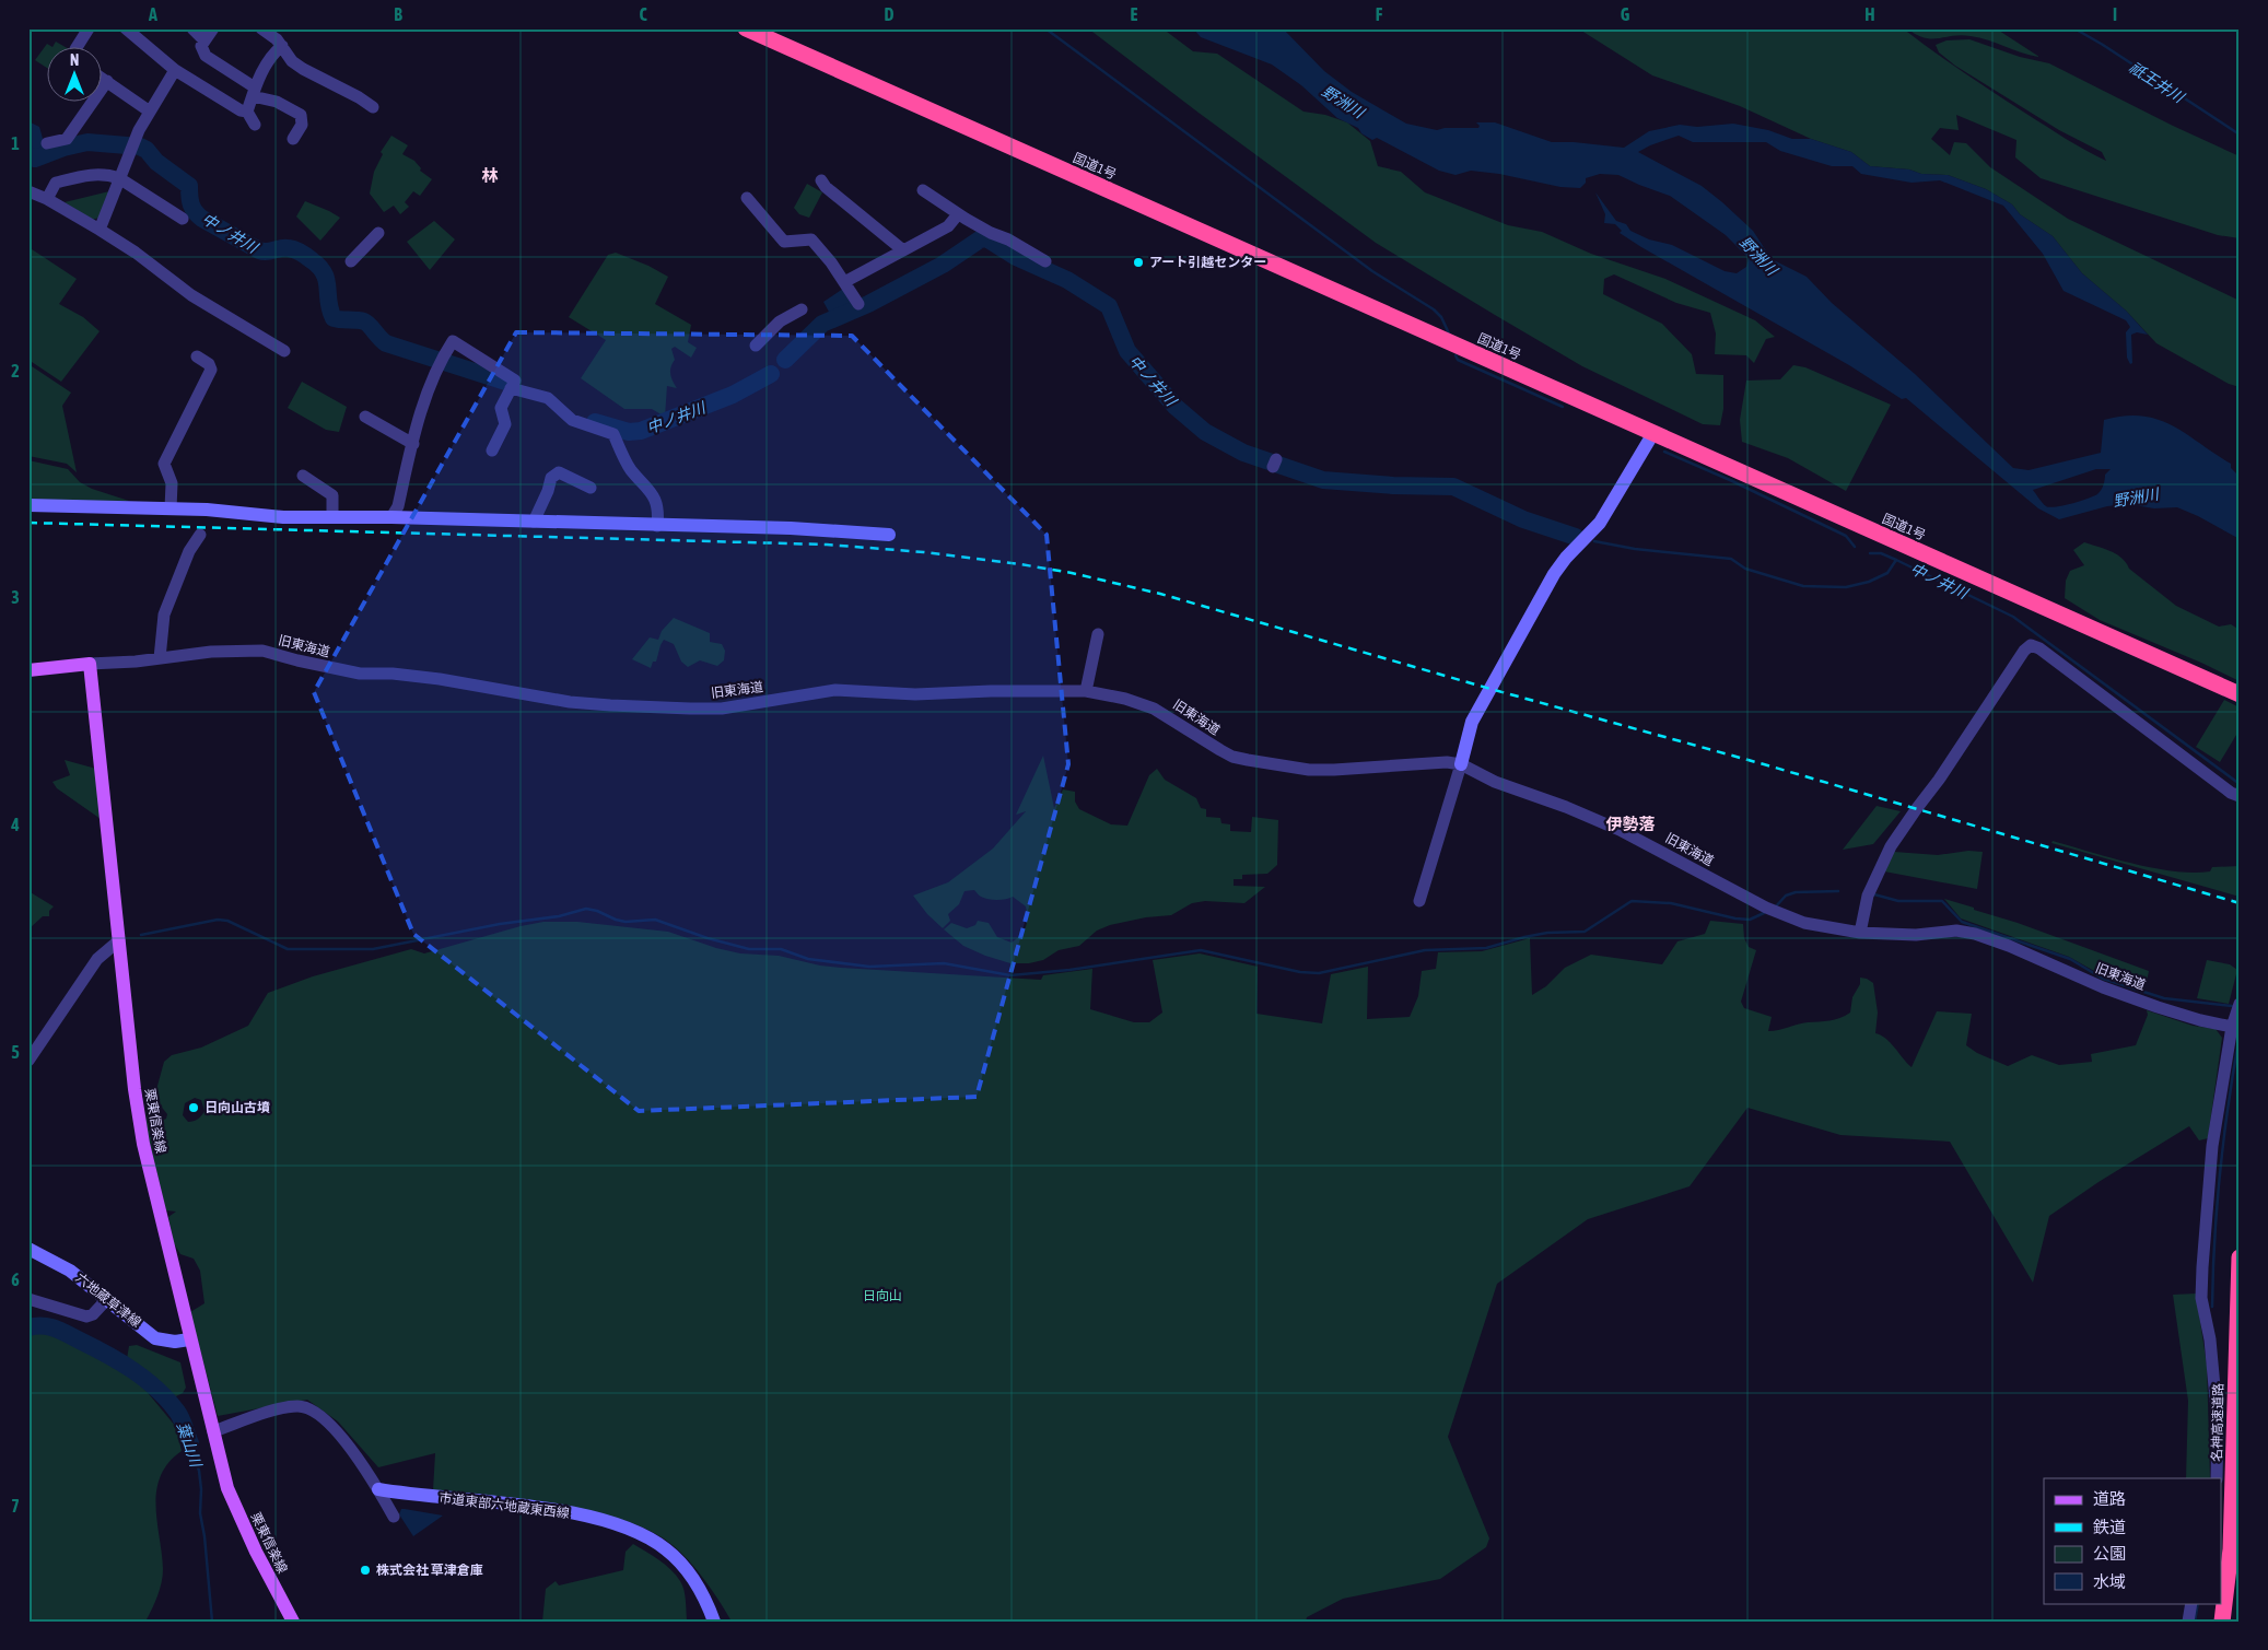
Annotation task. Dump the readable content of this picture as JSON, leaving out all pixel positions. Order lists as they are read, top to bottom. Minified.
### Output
{"streets":{"highway":["国道1号","名神高速道路"],"main road":["栗東信楽線"],"street":["旧東海道","六地蔵草津線","市道東部六地蔵東西線"]},"crossings":[["旧東海道","栗東信楽線"],["栗東信楽線","六地蔵草津線"]],"districts":["林","伊勢落"],"water":["祇王井川","野洲川","中ノ井川","葉山川"],"parks":["日向山"],"places":["アート引越センター","日向山古墳","株式会社 草津倉庫"],"legend":["道路","鉄道","公園","水域"],"north":"top","grid":{"columns":["A","B","C","D","E","F","G","H","I"],"rows":["1","2","3","4","5","6","7"]}}
